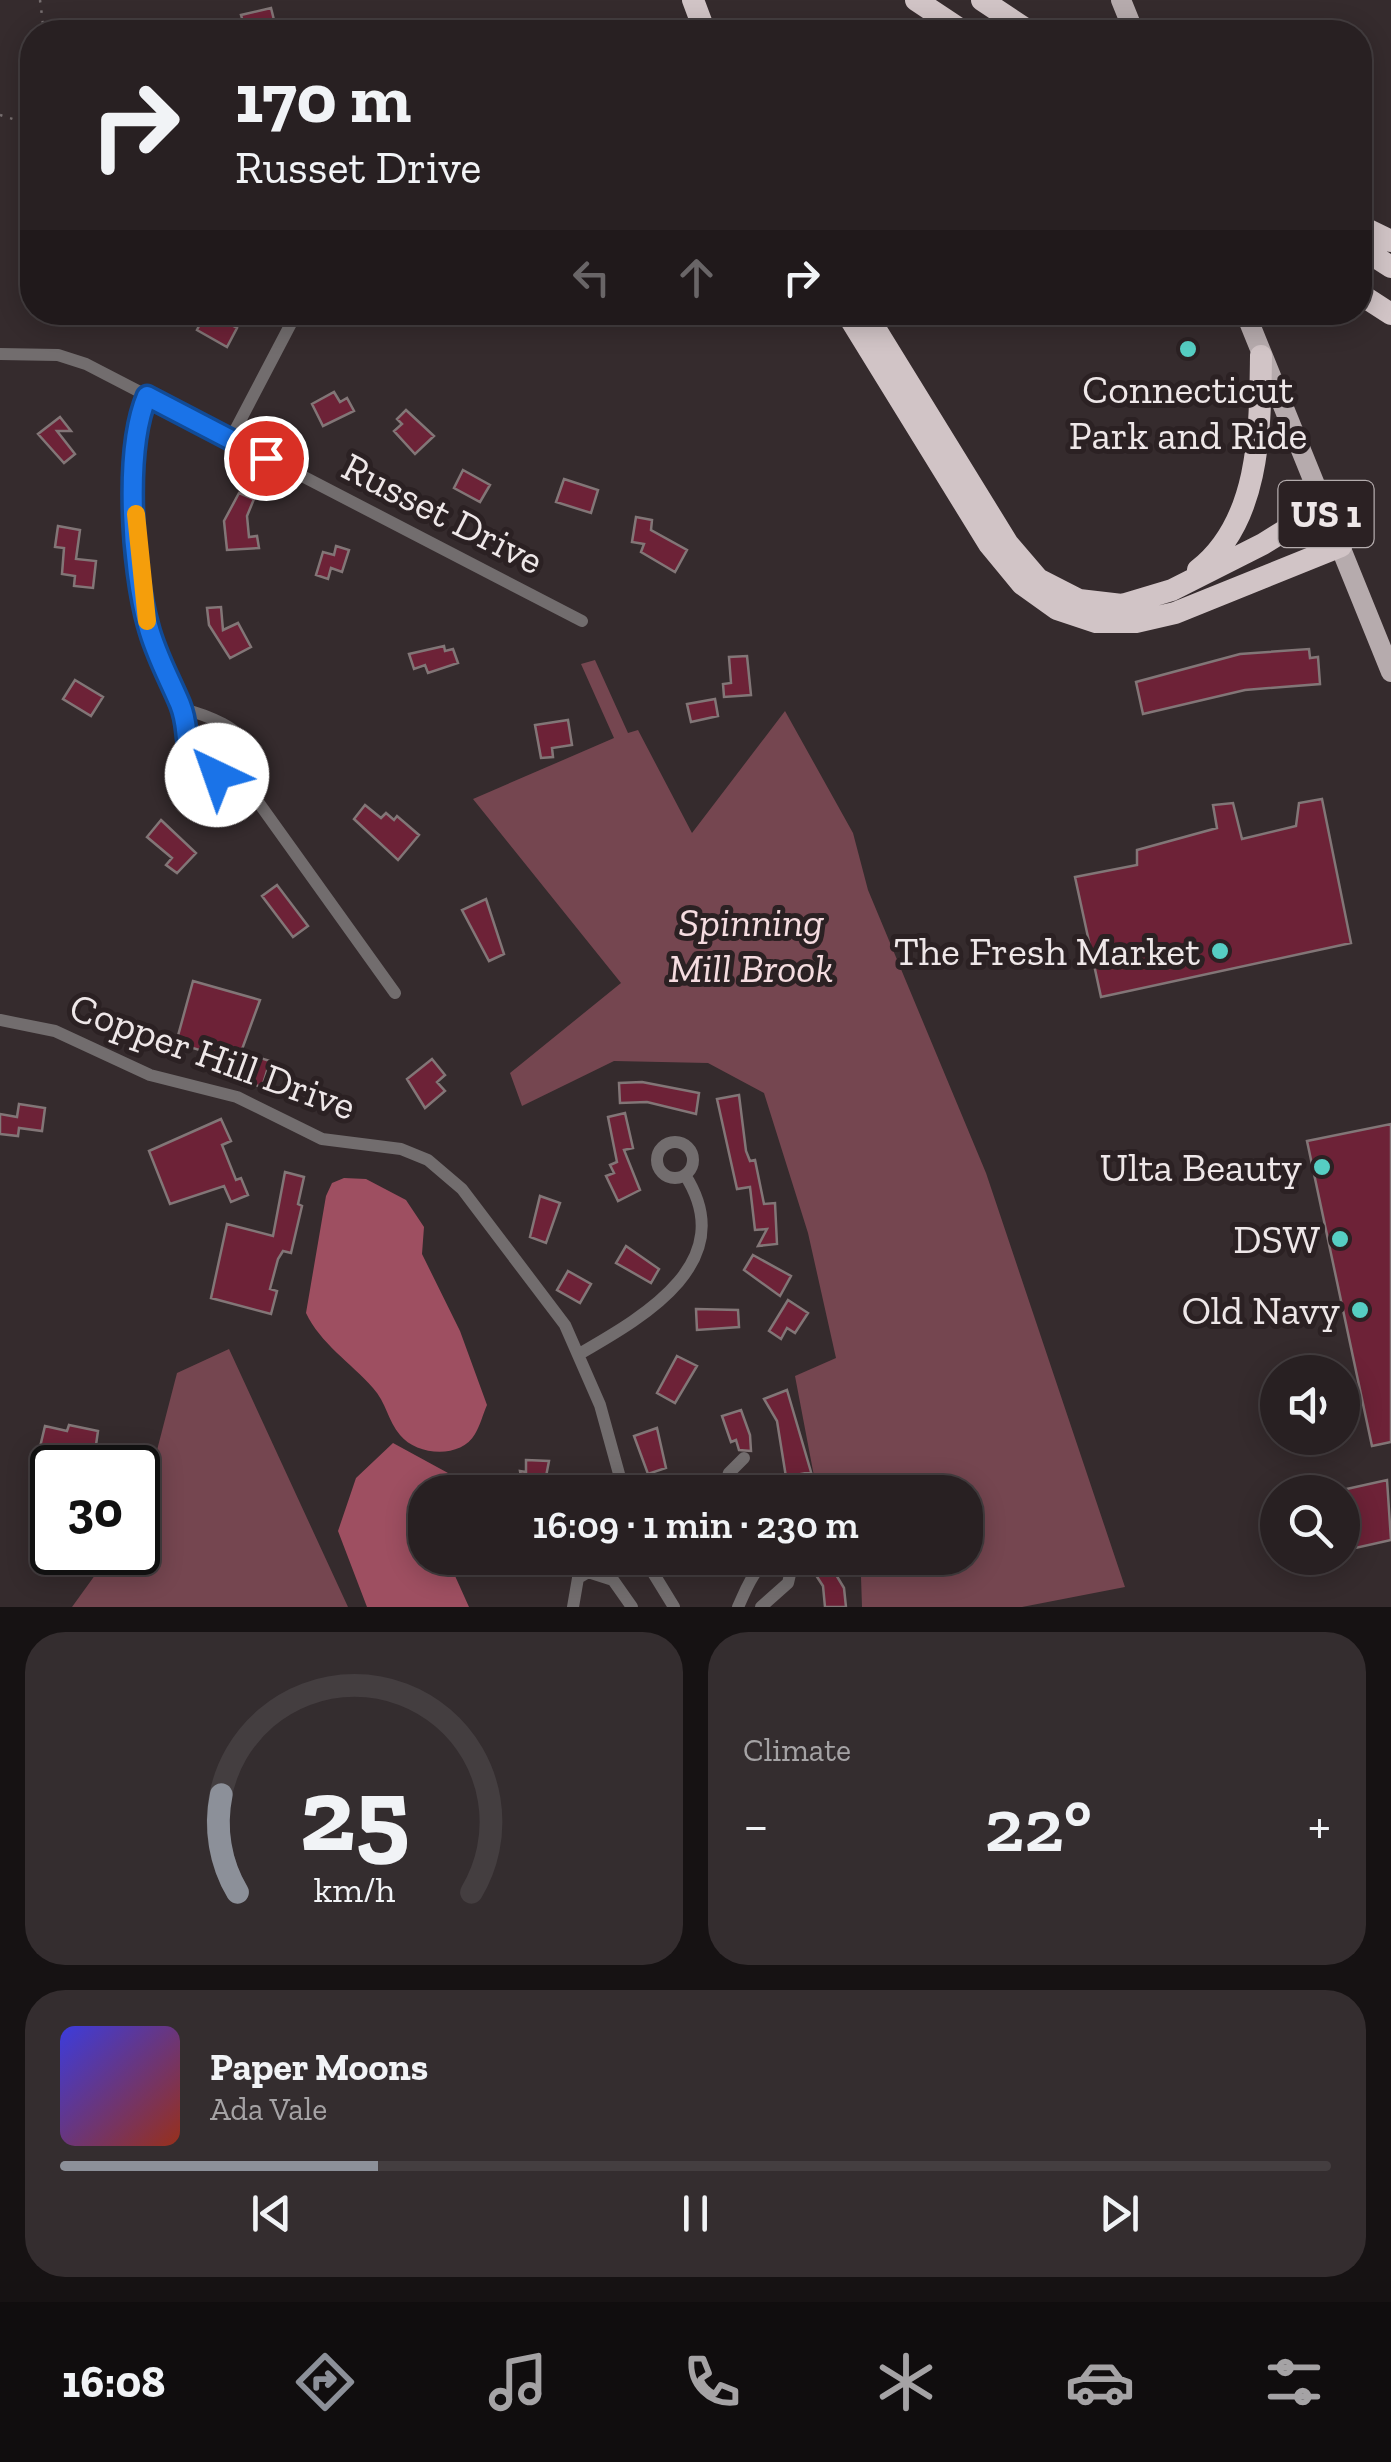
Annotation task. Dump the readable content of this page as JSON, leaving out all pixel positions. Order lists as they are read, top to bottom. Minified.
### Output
{"streets":{"main road":["US 1"],"street":["Russet Drive","Copper Hill Drive"]},"parks":["Spinning Mill Brook"],"places":["Connecticut Park and Ride","The Fresh Market","Ulta Beauty","DSW","Old Navy"],"page":{"turn":["170 m","Russet Drive"],"limit":"30","trip":"16:09 · 1 min · 230 m","tile":"Climate","heat":["−","22°","+"],"song":["Paper Moons","Ada Vale"],"tabs":"16:08","gauge":["25","km/h"]}}
